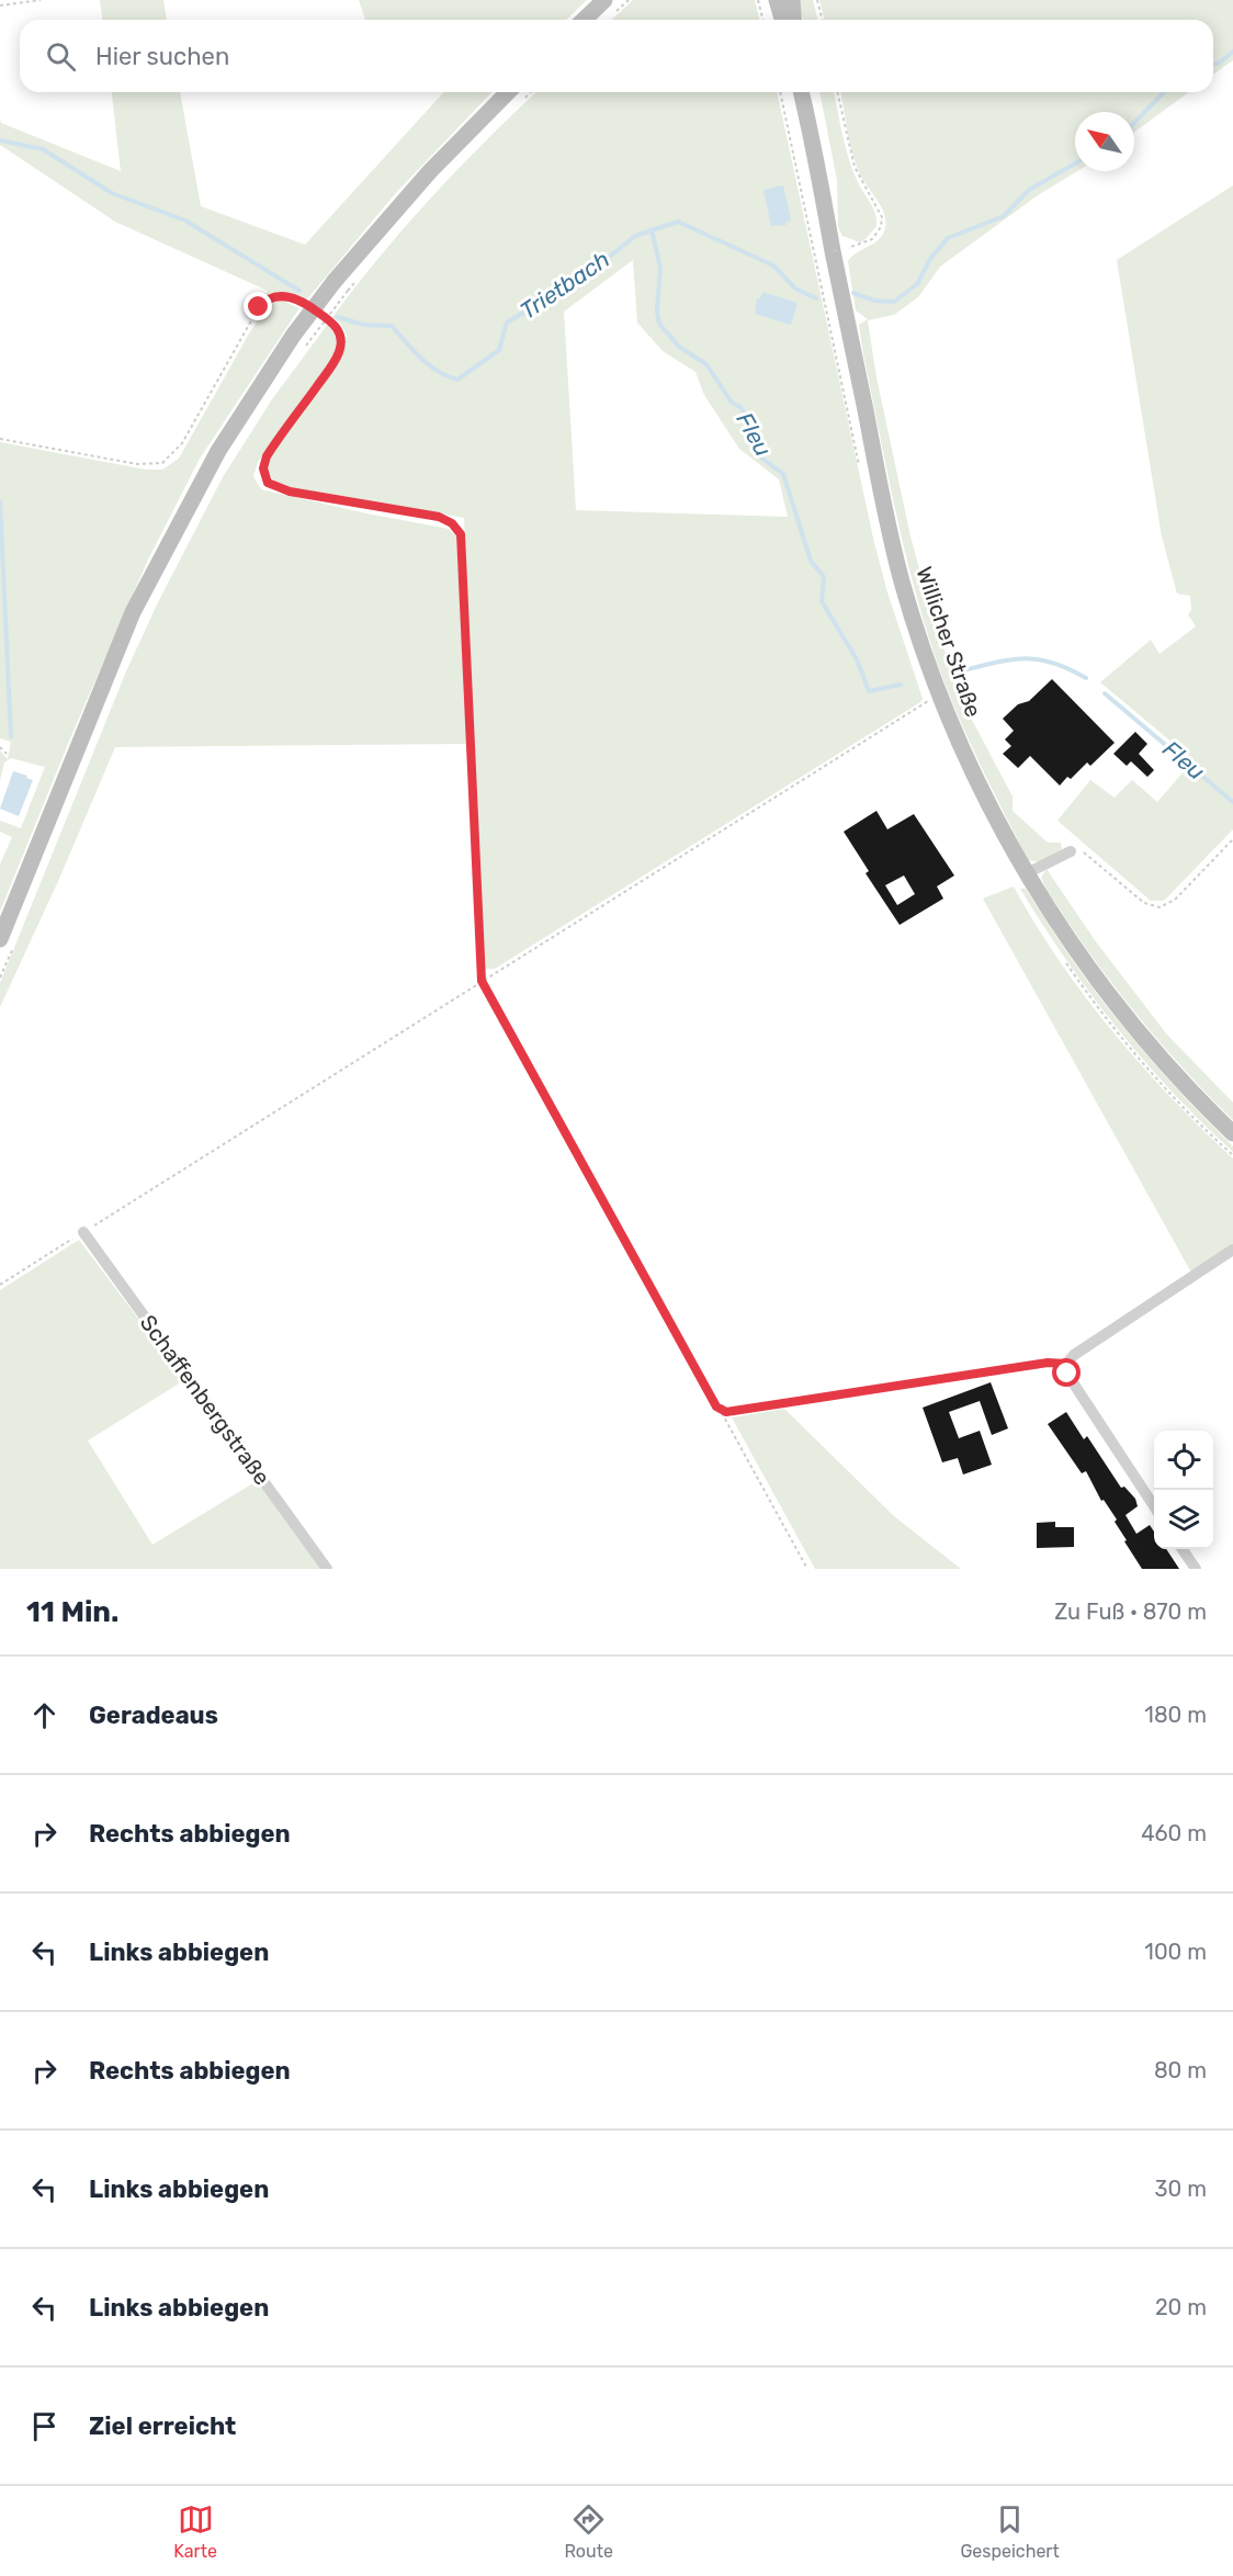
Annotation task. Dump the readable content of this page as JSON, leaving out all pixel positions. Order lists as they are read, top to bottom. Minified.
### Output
{"streets":{"main road":["Willicher Straße"],"street":["Schaffenbergstraße"]},"water":["Trietbach","Fleu"],"north":"top left","page":{"search":"Hier suchen","heading":["11 Min.","Zu Fuß · 870 m"],"list":[["Geradeaus","180 m"],["Rechts abbiegen","460 m"],["Links abbiegen","100 m"],["Rechts abbiegen","80 m"],["Links abbiegen","30 m"],["Links abbiegen","20 m"],"Ziel erreicht"],"nav":["Karte","Route","Gespeichert"]}}
